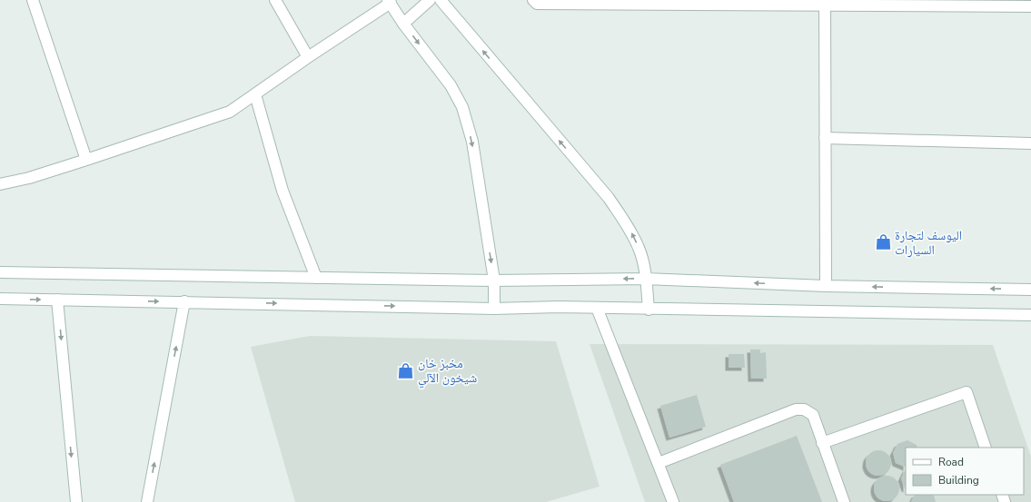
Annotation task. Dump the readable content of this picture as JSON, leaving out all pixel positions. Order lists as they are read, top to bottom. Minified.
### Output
{"places":{"shop":["اليوسف لتجارة السيارات","مخبز خان شيخون الآلي"]},"legend":["Road","Building"]}
